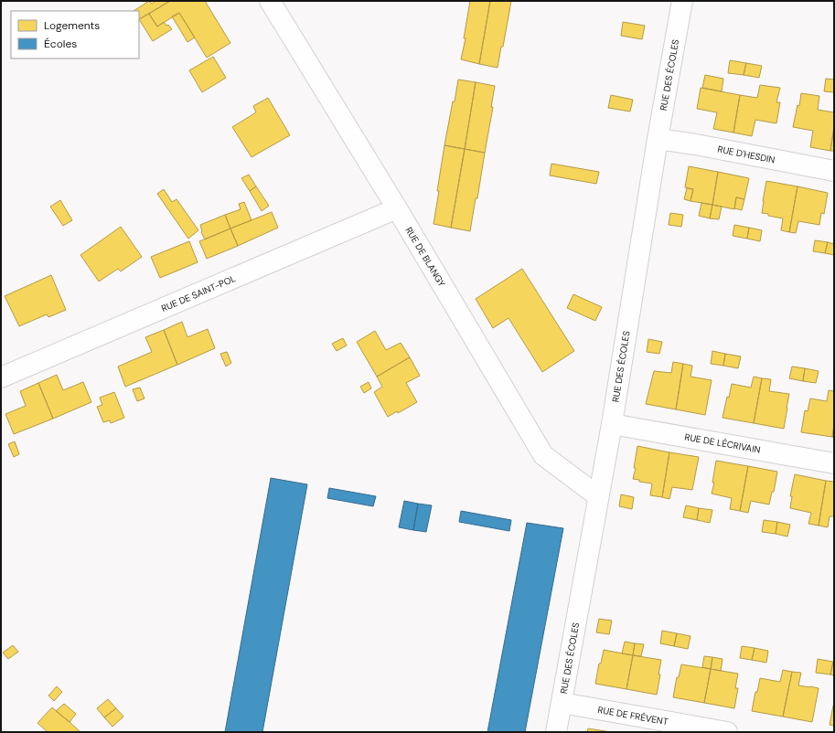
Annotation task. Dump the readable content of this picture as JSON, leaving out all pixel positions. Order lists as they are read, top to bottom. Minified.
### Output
{"streets":{"street":["RUE DES ÉCOLES","RUE D'HESDIN","RUE DE BLANGY","RUE DE SAINT-POL","RUE DE LÉCRIVAIN","RUE DE FRÉVENT"]},"crossings":[["RUE DES ÉCOLES","RUE D'HESDIN"],["RUE DES ÉCOLES","RUE DE BLANGY"],["RUE DES ÉCOLES","RUE DE LÉCRIVAIN"],["RUE DES ÉCOLES","RUE DE FRÉVENT"],["RUE DE BLANGY","RUE DE SAINT-POL"]],"legend":["Logements","Écoles"]}
